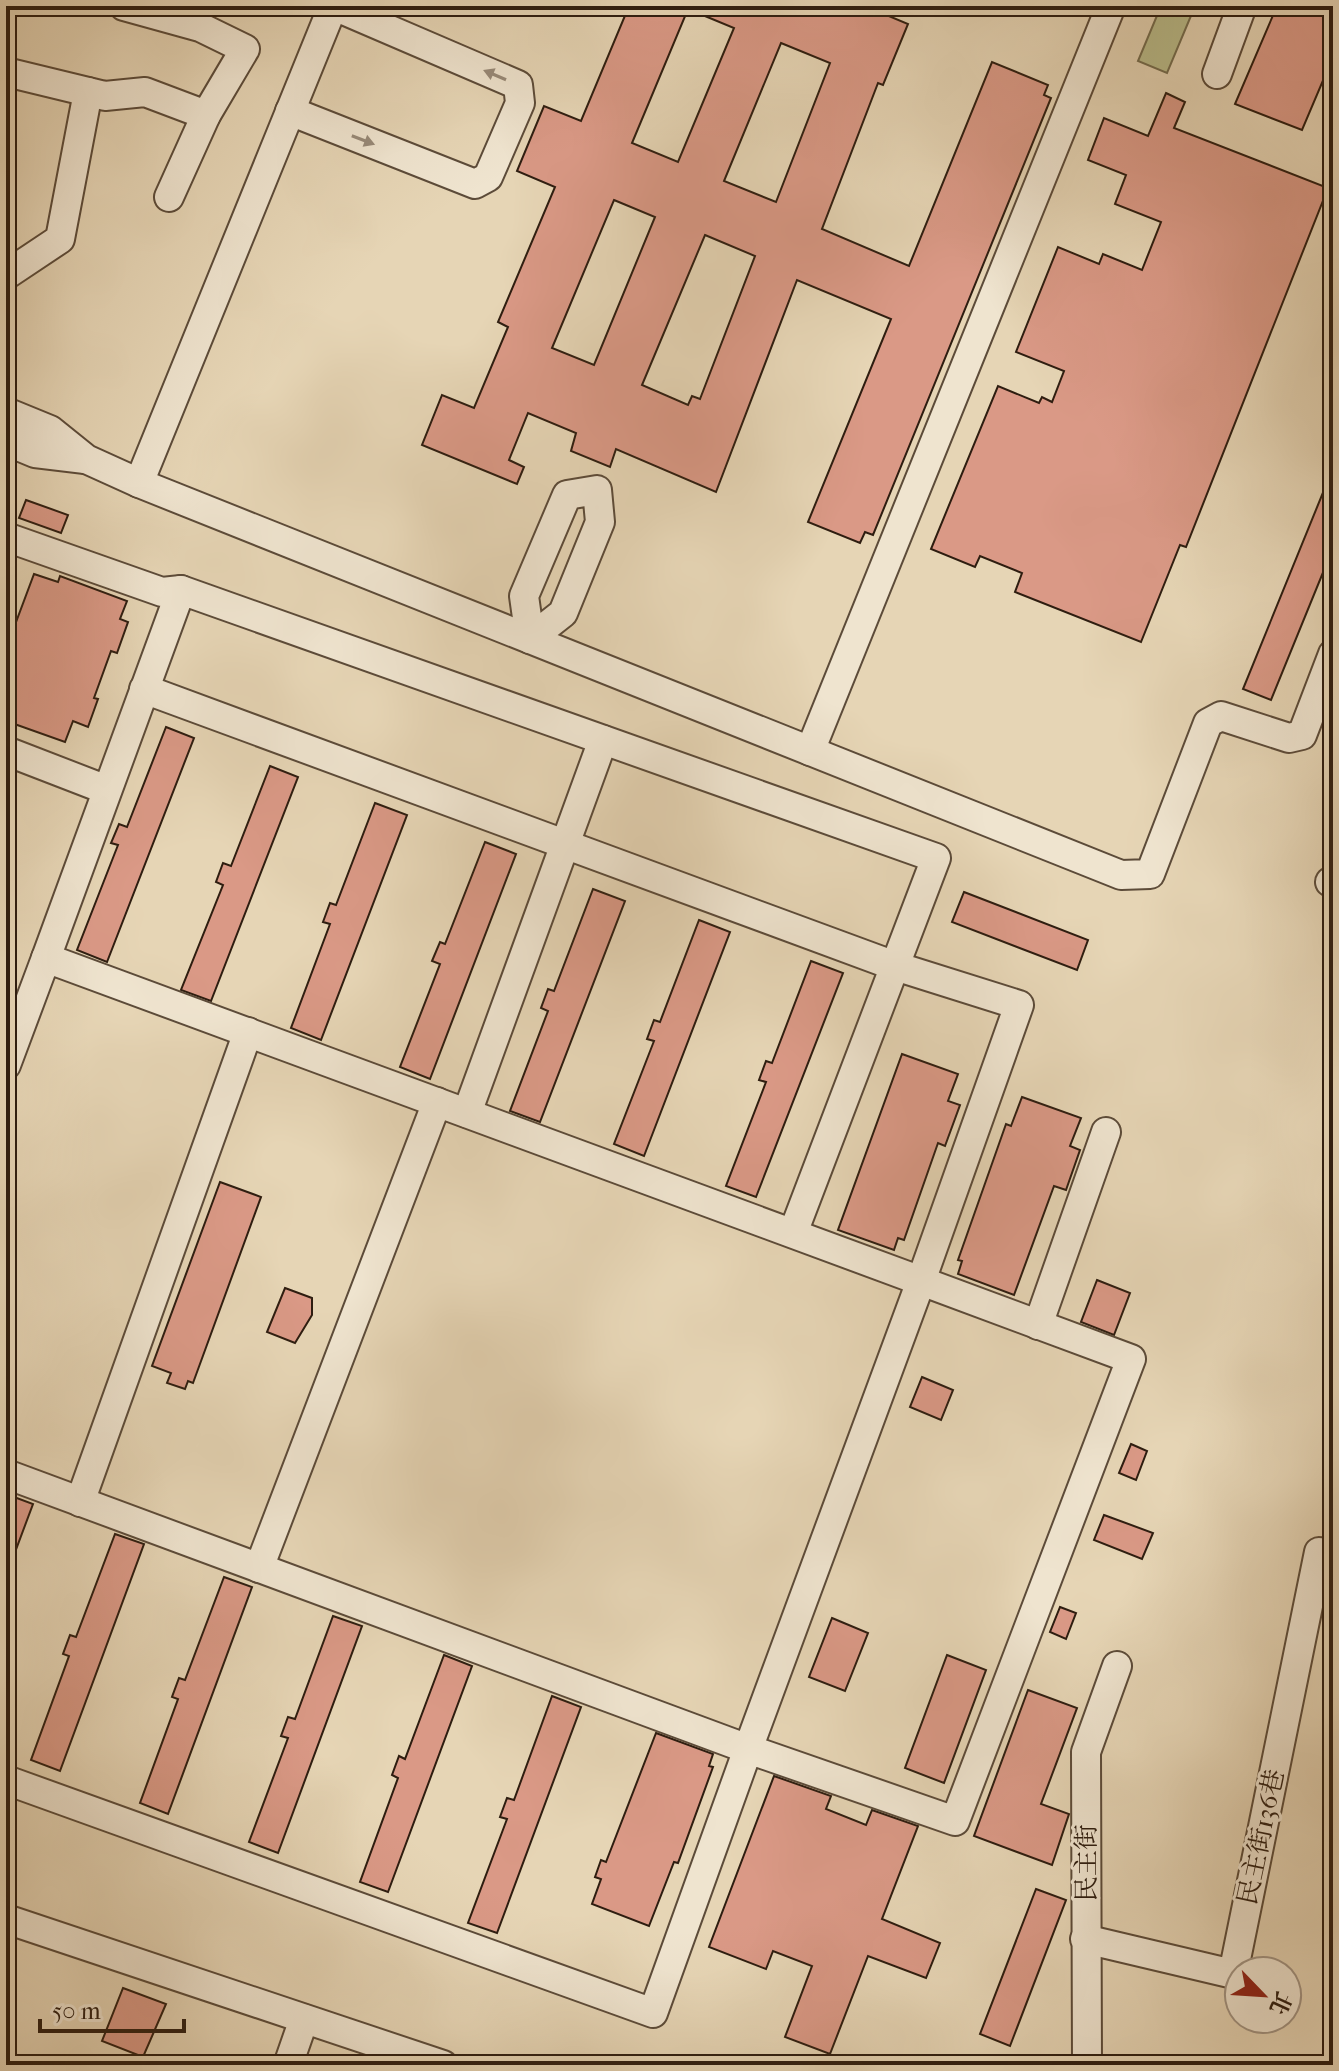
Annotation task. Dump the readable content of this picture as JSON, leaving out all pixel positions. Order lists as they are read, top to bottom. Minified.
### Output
{"streets":{"street":["民主街136巷","民主街"]},"crossings":[["民主街136巷","民主街"]],"scale_bar":"50 m","north":"bottom right"}
